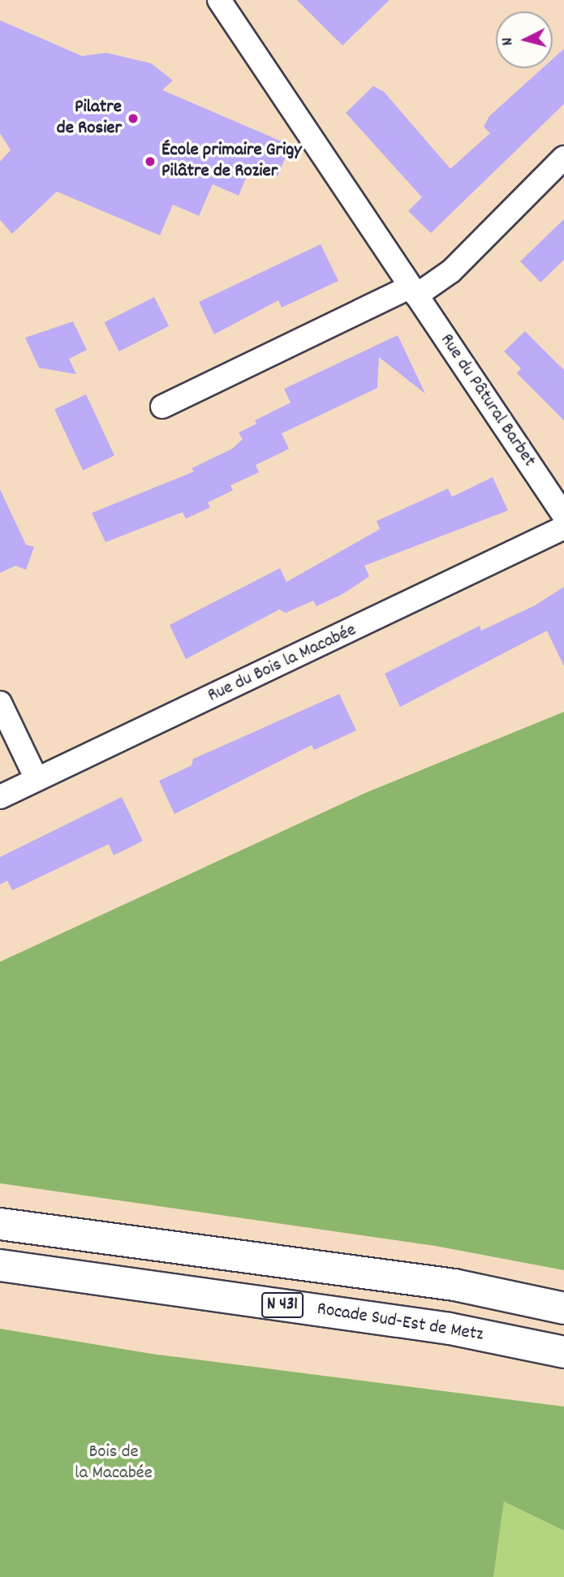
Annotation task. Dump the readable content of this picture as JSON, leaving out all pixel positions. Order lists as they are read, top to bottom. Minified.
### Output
{"streets":{"highway":["N 431","Rocade Sud-Est de Metz"],"street":["Rue du Pâtural Barbet","Rue du Bois la Macabée"]},"parks":["Bois de la Macabée"],"places":["Pilatre de Rosier","École primaire Grigy Pilâtre de Rozier"],"north":"left"}
